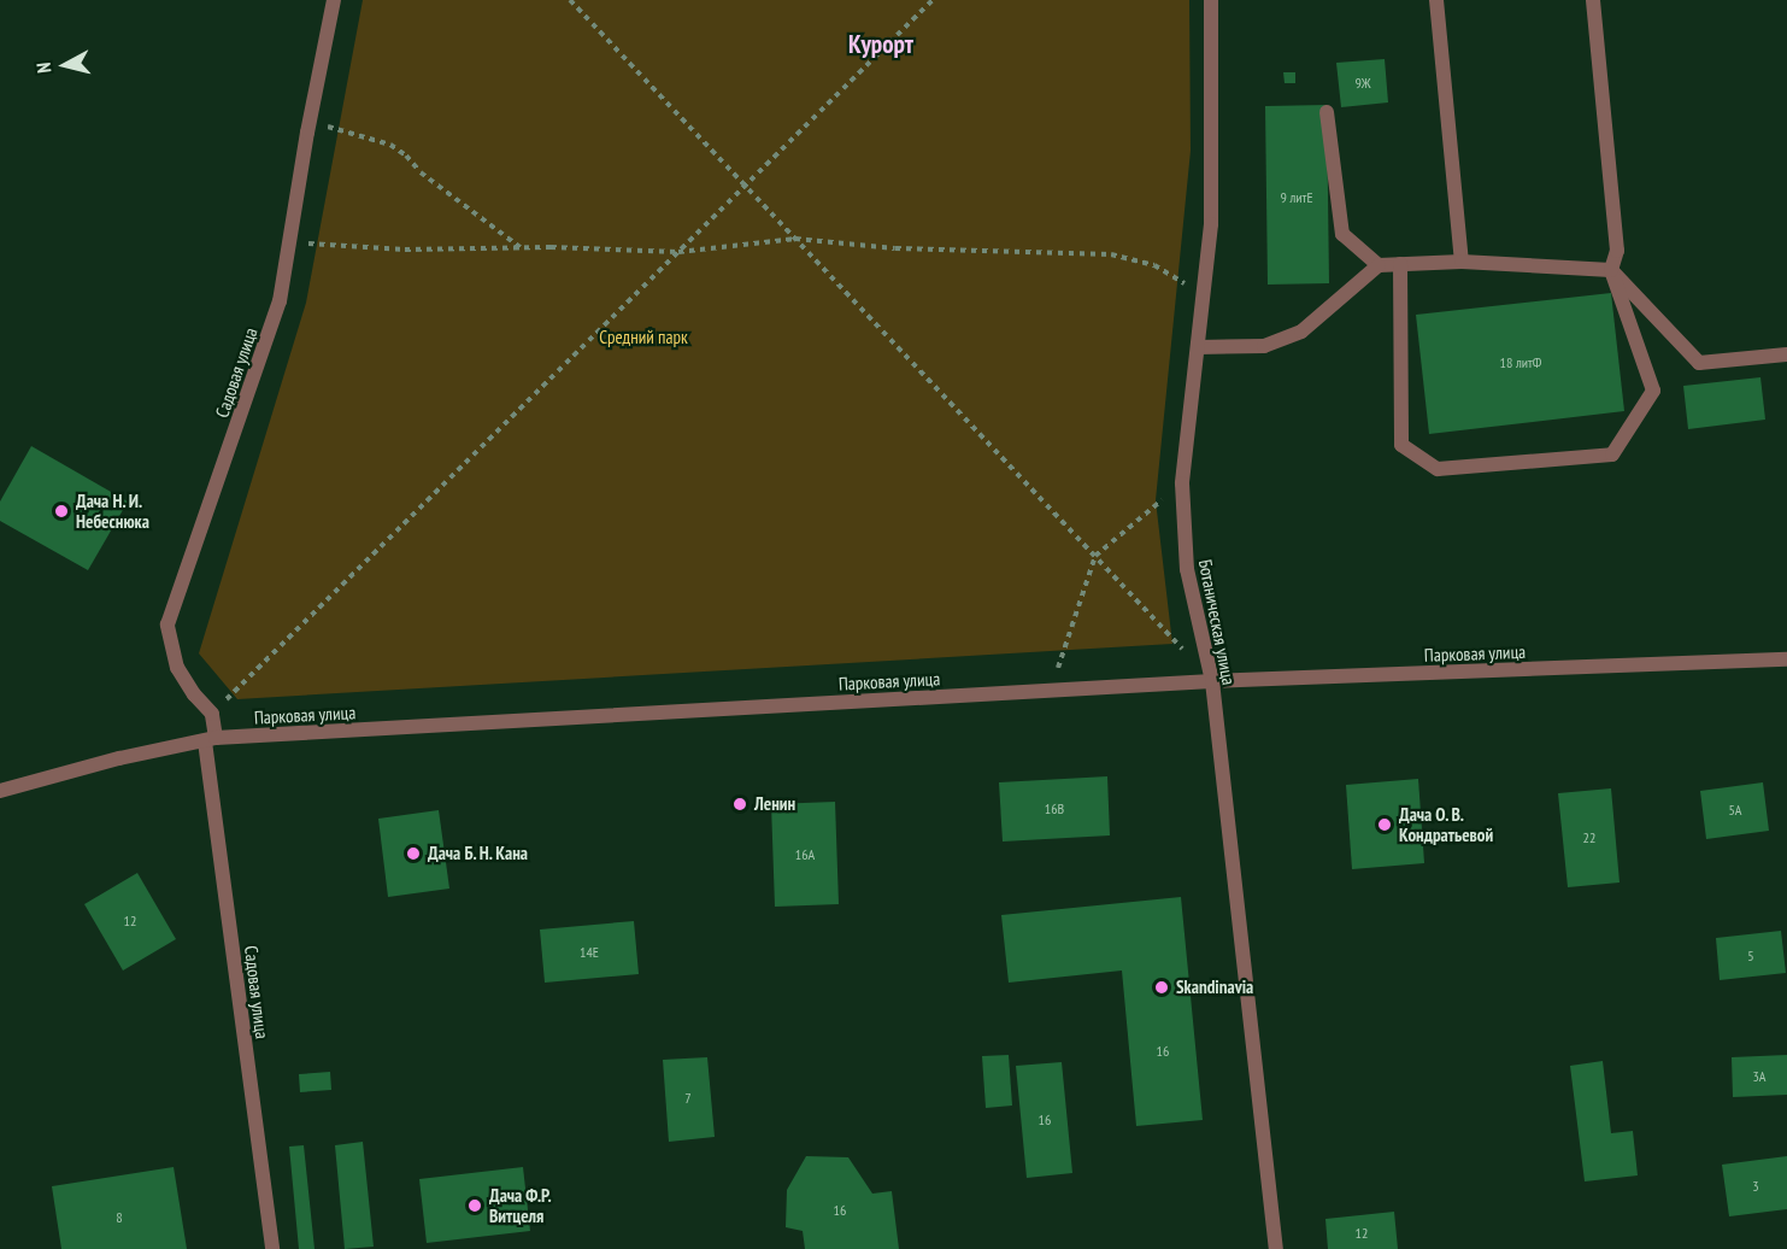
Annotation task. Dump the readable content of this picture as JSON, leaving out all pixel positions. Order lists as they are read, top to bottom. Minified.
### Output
{"streets":{"street":["Садовая улица","Ботаническая улица","Парковая улица"]},"crossings":[["Садовая улица","Парковая улица"],["Ботаническая улица","Парковая улица"]],"districts":["Курорт"],"parks":["Средний парк"],"places":["Дача Н. И. Небеснюка","Ленин","Дача О. В. Кондратьевой","Дача Б. Н. Кана","Skandinavia","Дача Ф.Р. Витцеля"],"house_numbers":["9Ж","9 литЕ","18 литФ","16В","5А","22","16А","12","14Е","5","16","3А","7","16","3","16","8","12"],"north":"left"}
